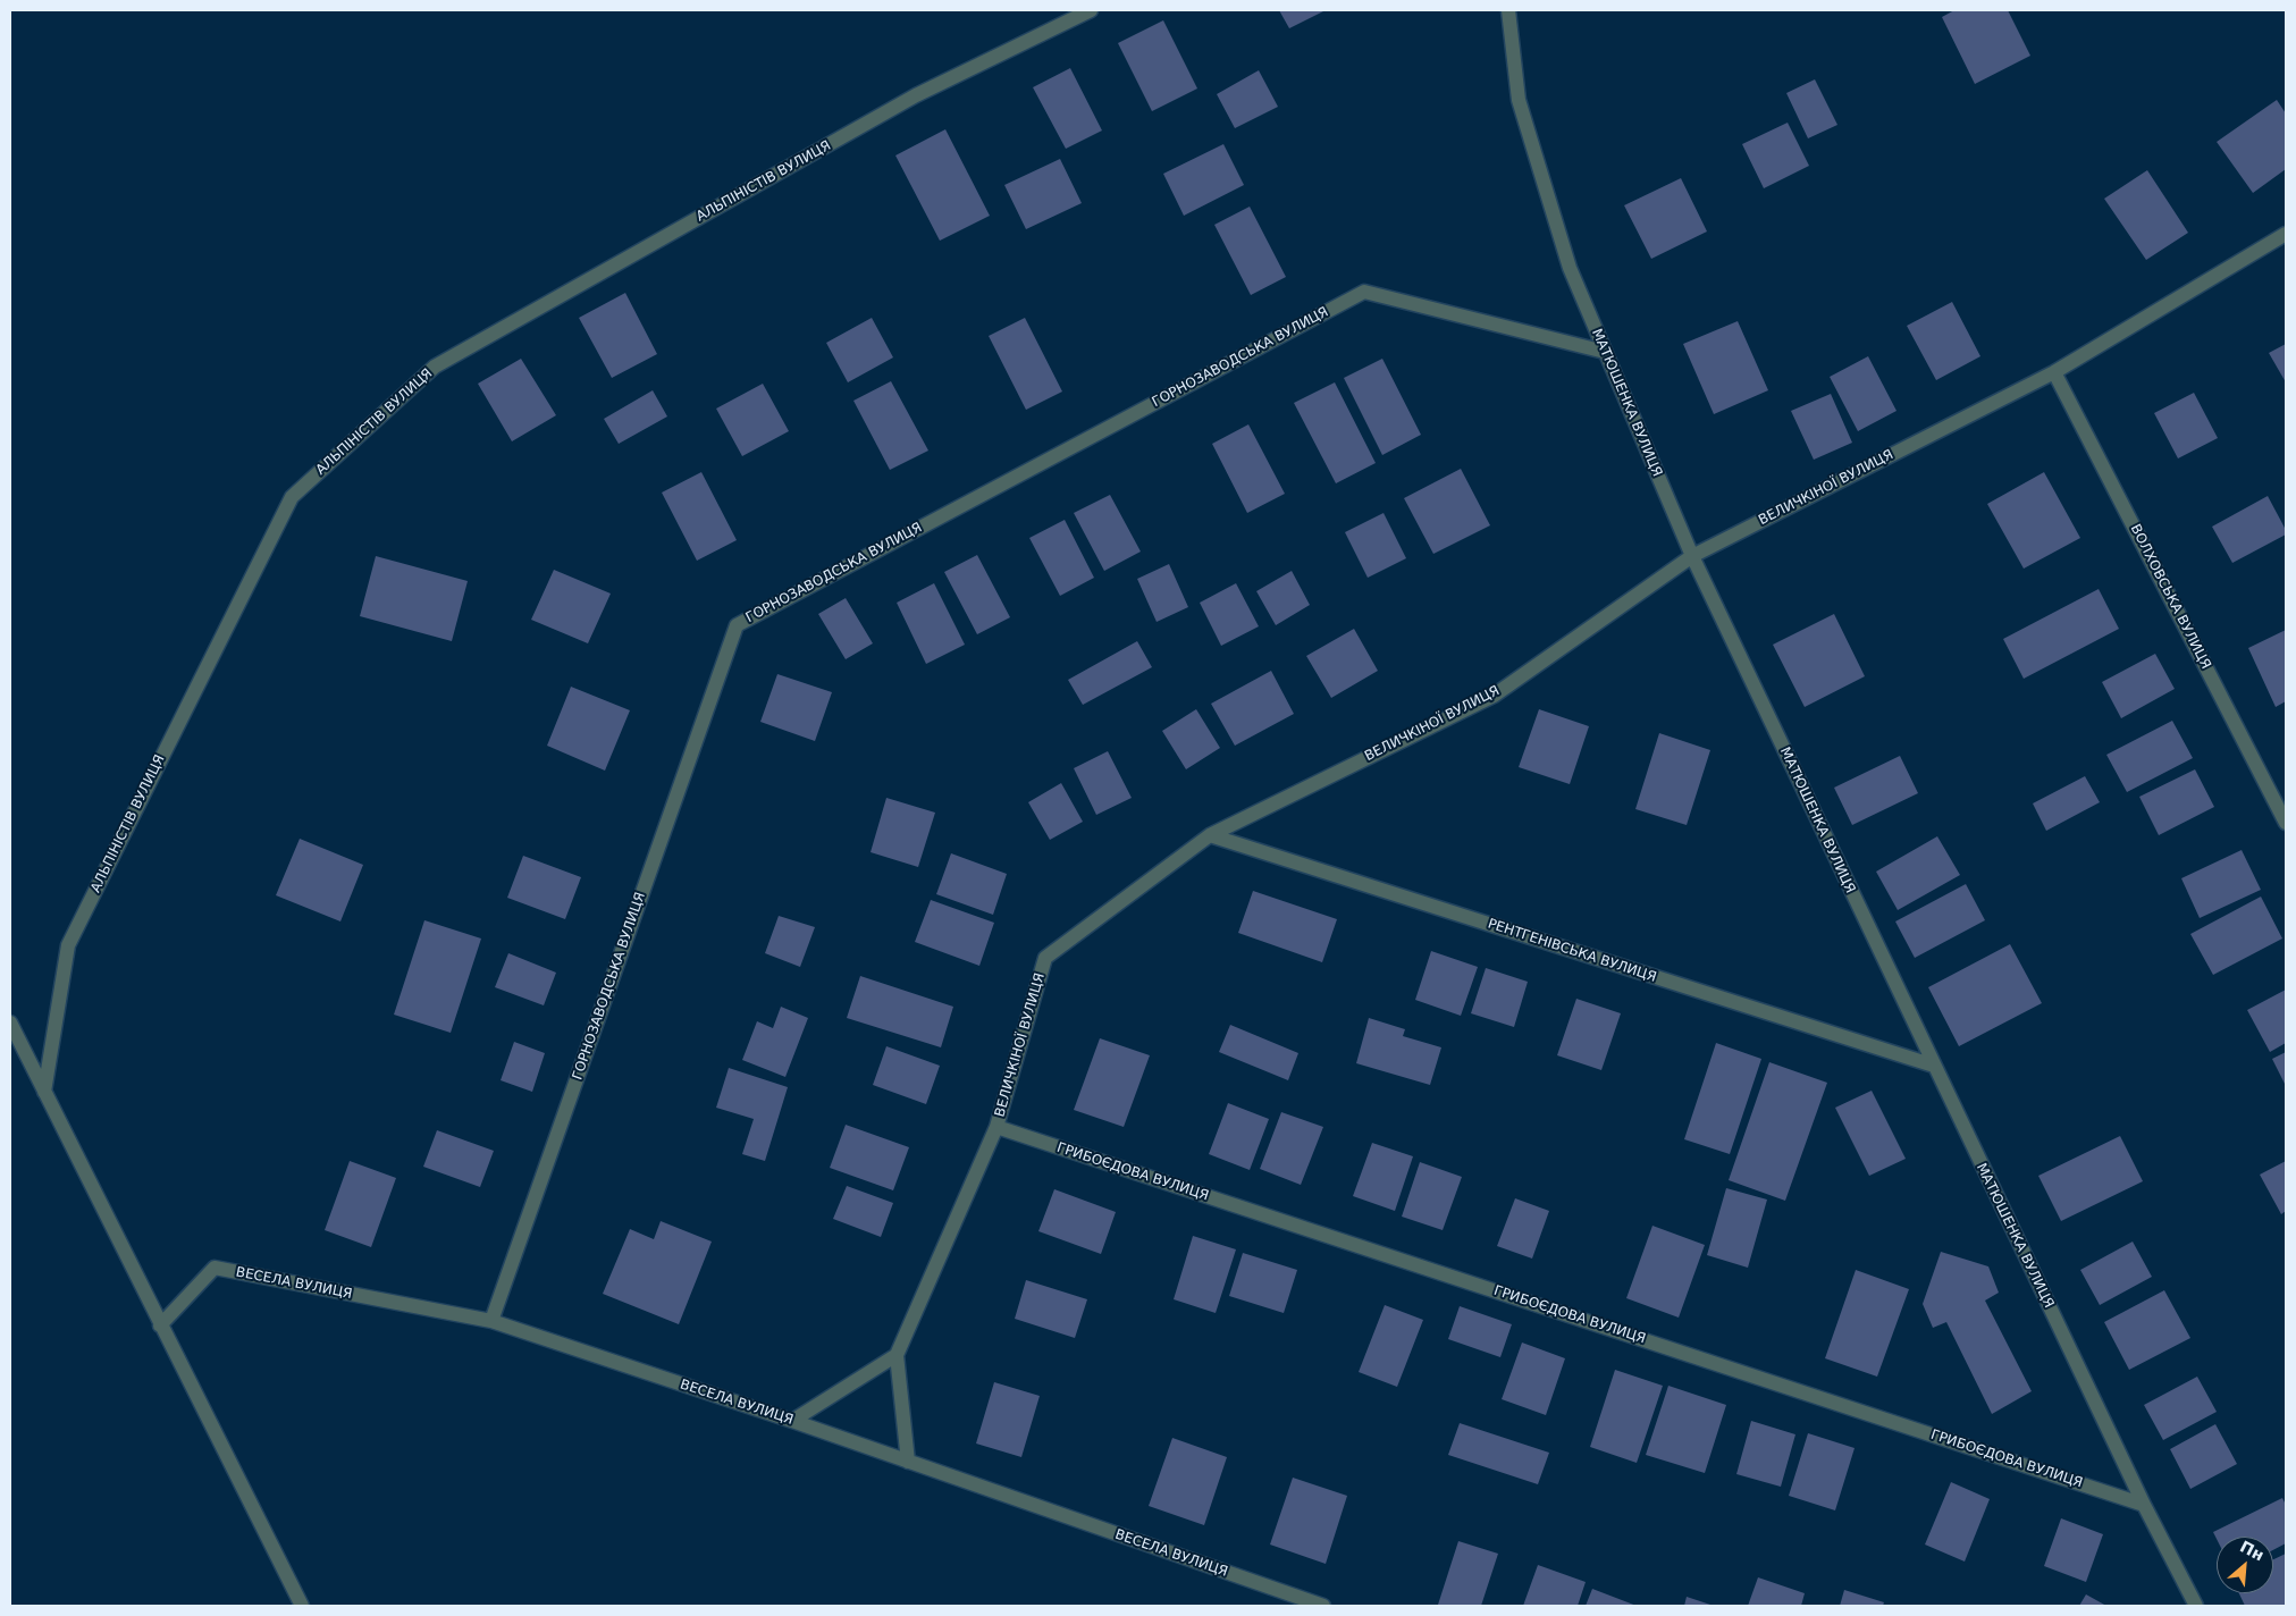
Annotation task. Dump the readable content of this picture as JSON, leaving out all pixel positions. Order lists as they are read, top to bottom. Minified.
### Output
{"streets":{"street":["АЛЬПІНІСТІВ ВУЛИЦЯ","ГОРНОЗАВОДСЬКА ВУЛИЦЯ","МАТЮШЕНКА ВУЛИЦЯ","ВЕЛИЧКІНОЇ ВУЛИЦЯ","ВОЛХОВСЬКА ВУЛИЦЯ","РЕНТГЕНІВСЬКА ВУЛИЦЯ","ГРИБОЄДОВА ВУЛИЦЯ","ВЕСЕЛА ВУЛИЦЯ"]},"crossings":[["ГОРНОЗАВОДСЬКА ВУЛИЦЯ","МАТЮШЕНКА ВУЛИЦЯ"],["ГОРНОЗАВОДСЬКА ВУЛИЦЯ","ВЕСЕЛА ВУЛИЦЯ"],["МАТЮШЕНКА ВУЛИЦЯ","ВЕЛИЧКІНОЇ ВУЛИЦЯ"],["МАТЮШЕНКА ВУЛИЦЯ","РЕНТГЕНІВСЬКА ВУЛИЦЯ"],["МАТЮШЕНКА ВУЛИЦЯ","ГРИБОЄДОВА ВУЛИЦЯ"],["ВЕЛИЧКІНОЇ ВУЛИЦЯ","ВОЛХОВСЬКА ВУЛИЦЯ"],["ВЕЛИЧКІНОЇ ВУЛИЦЯ","РЕНТГЕНІВСЬКА ВУЛИЦЯ"],["ВЕЛИЧКІНОЇ ВУЛИЦЯ","ГРИБОЄДОВА ВУЛИЦЯ"],["ВЕЛИЧКІНОЇ ВУЛИЦЯ","ВЕСЕЛА ВУЛИЦЯ"]],"north":"top right"}
